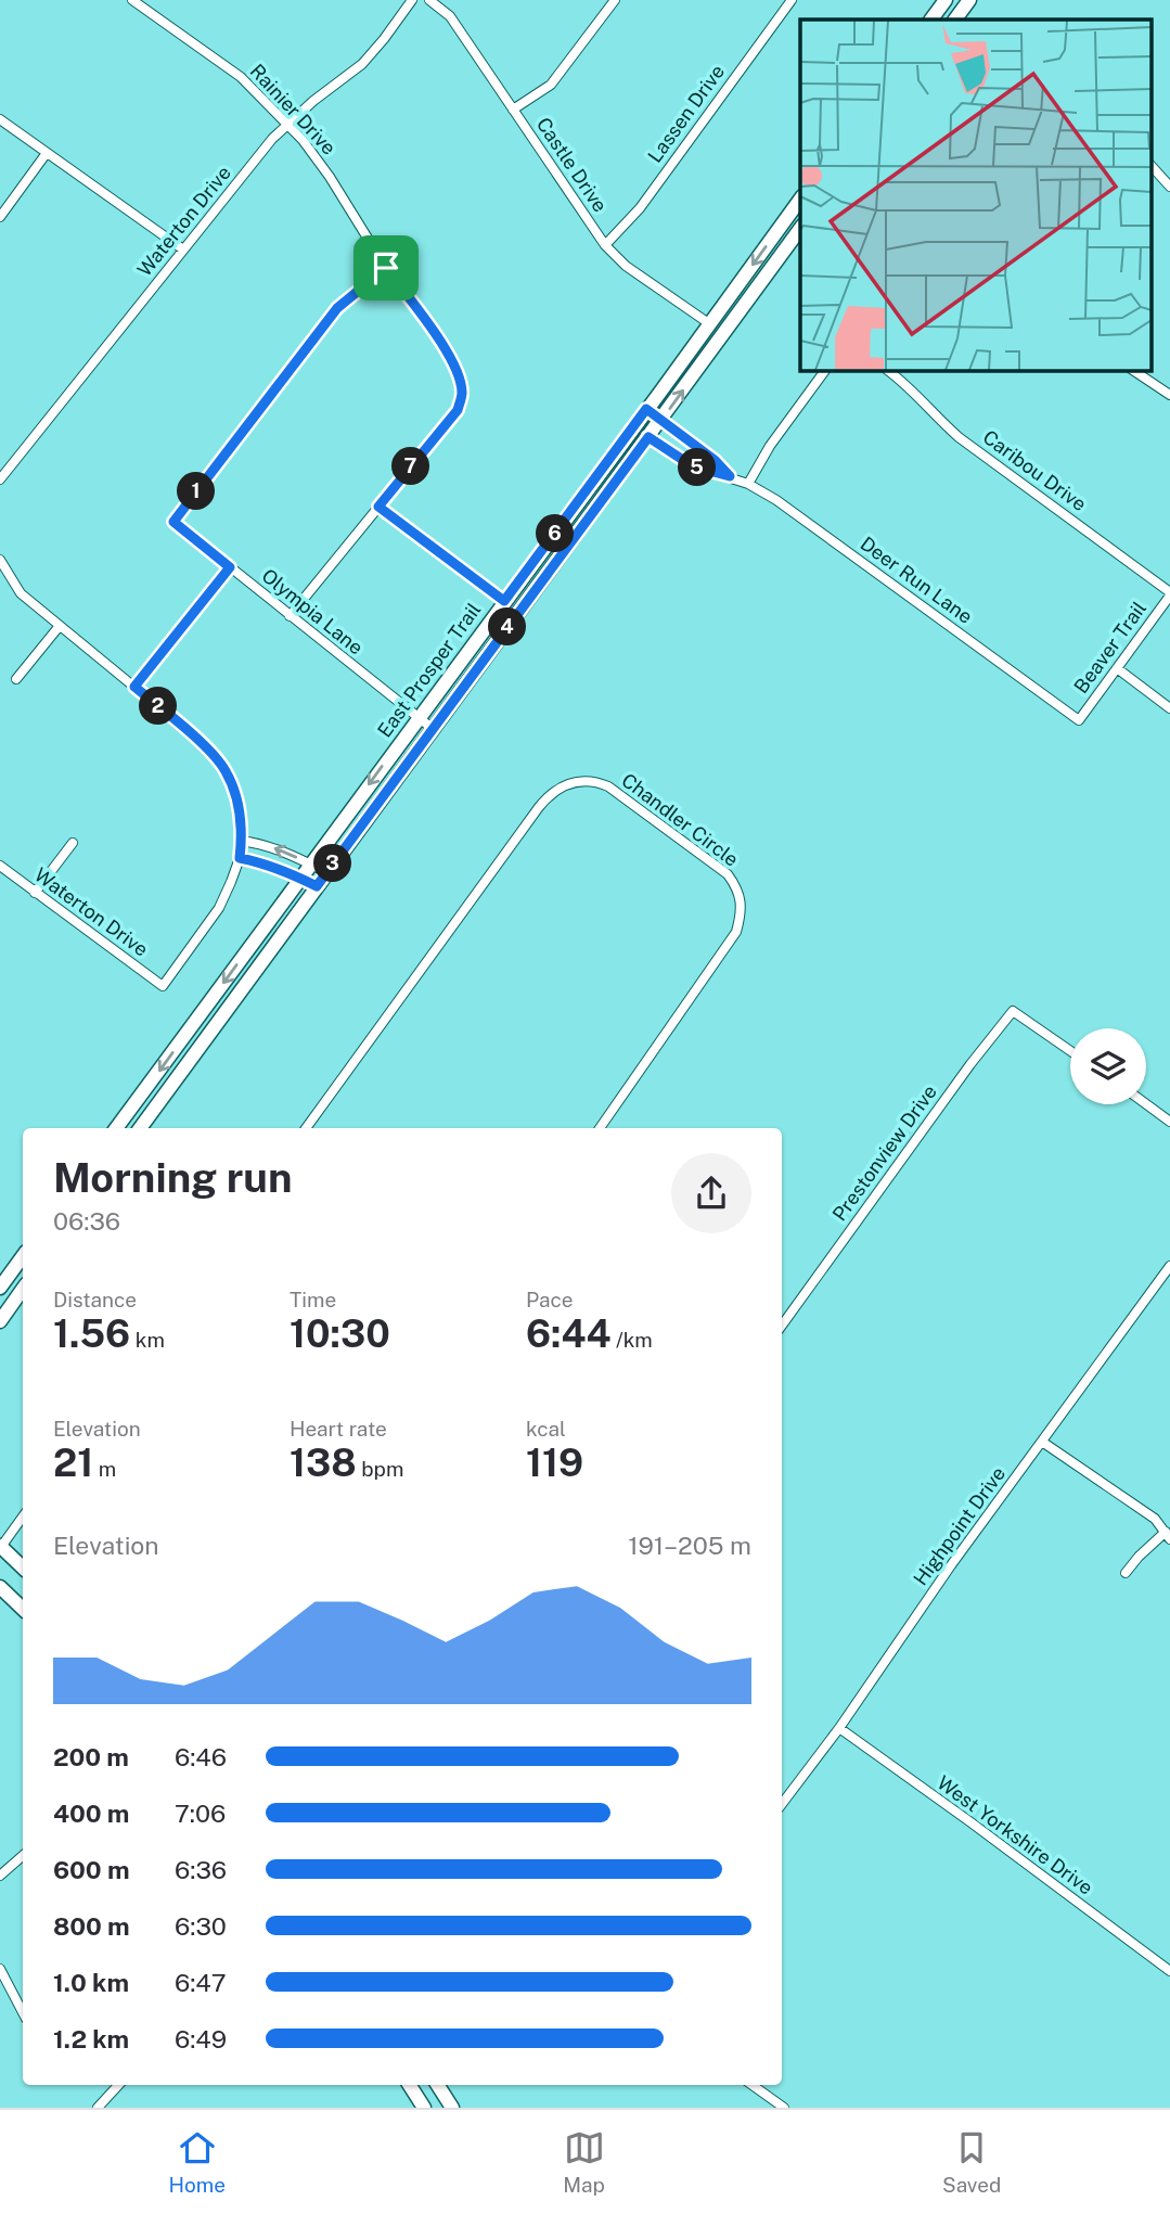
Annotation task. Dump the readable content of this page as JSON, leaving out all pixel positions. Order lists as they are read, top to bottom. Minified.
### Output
{"streets":{"main road":["East Prosper Trail"],"street":["Rainier Drive","Lassen Drive","Castle Drive","Waterton Drive","Caribou Drive","Deer Run Lane","Olympia Lane","Beaver Trail","Chandler Circle","Prestonview Drive","Highpoint Drive","West Yorkshire Drive"]},"crossings":[["Rainier Drive","Waterton Drive"],["Rainier Drive","Olympia Lane"],["Lassen Drive","Castle Drive"],["Castle Drive","East Prosper Trail"],["Caribou Drive","Beaver Trail"],["Deer Run Lane","Beaver Trail"],["Deer Run Lane","East Prosper Trail"],["Olympia Lane","East Prosper Trail"],["Highpoint Drive","West Yorkshire Drive"]],"page":{"pins":["7","5","1","6","4","2","3"],"heading":["Morning run","06:36"],"stats":[["Distance","1.56 km"],["Time","10:30"],["Pace","6:44 /km"],["Elevation","21 m"],["Heart rate","138 bpm"],["kcal","119"]],"chart":["Elevation","191–205 m"],"list":[{"name":"200 m","note":"6:46"},{"name":"400 m","note":"7:06"},{"name":"600 m","note":"6:36"},{"name":"800 m","note":"6:30"},{"name":"1.0 km","note":"6:47"},{"name":"1.2 km","note":"6:49"}],"tabs":["Home","Map","Saved"]}}
